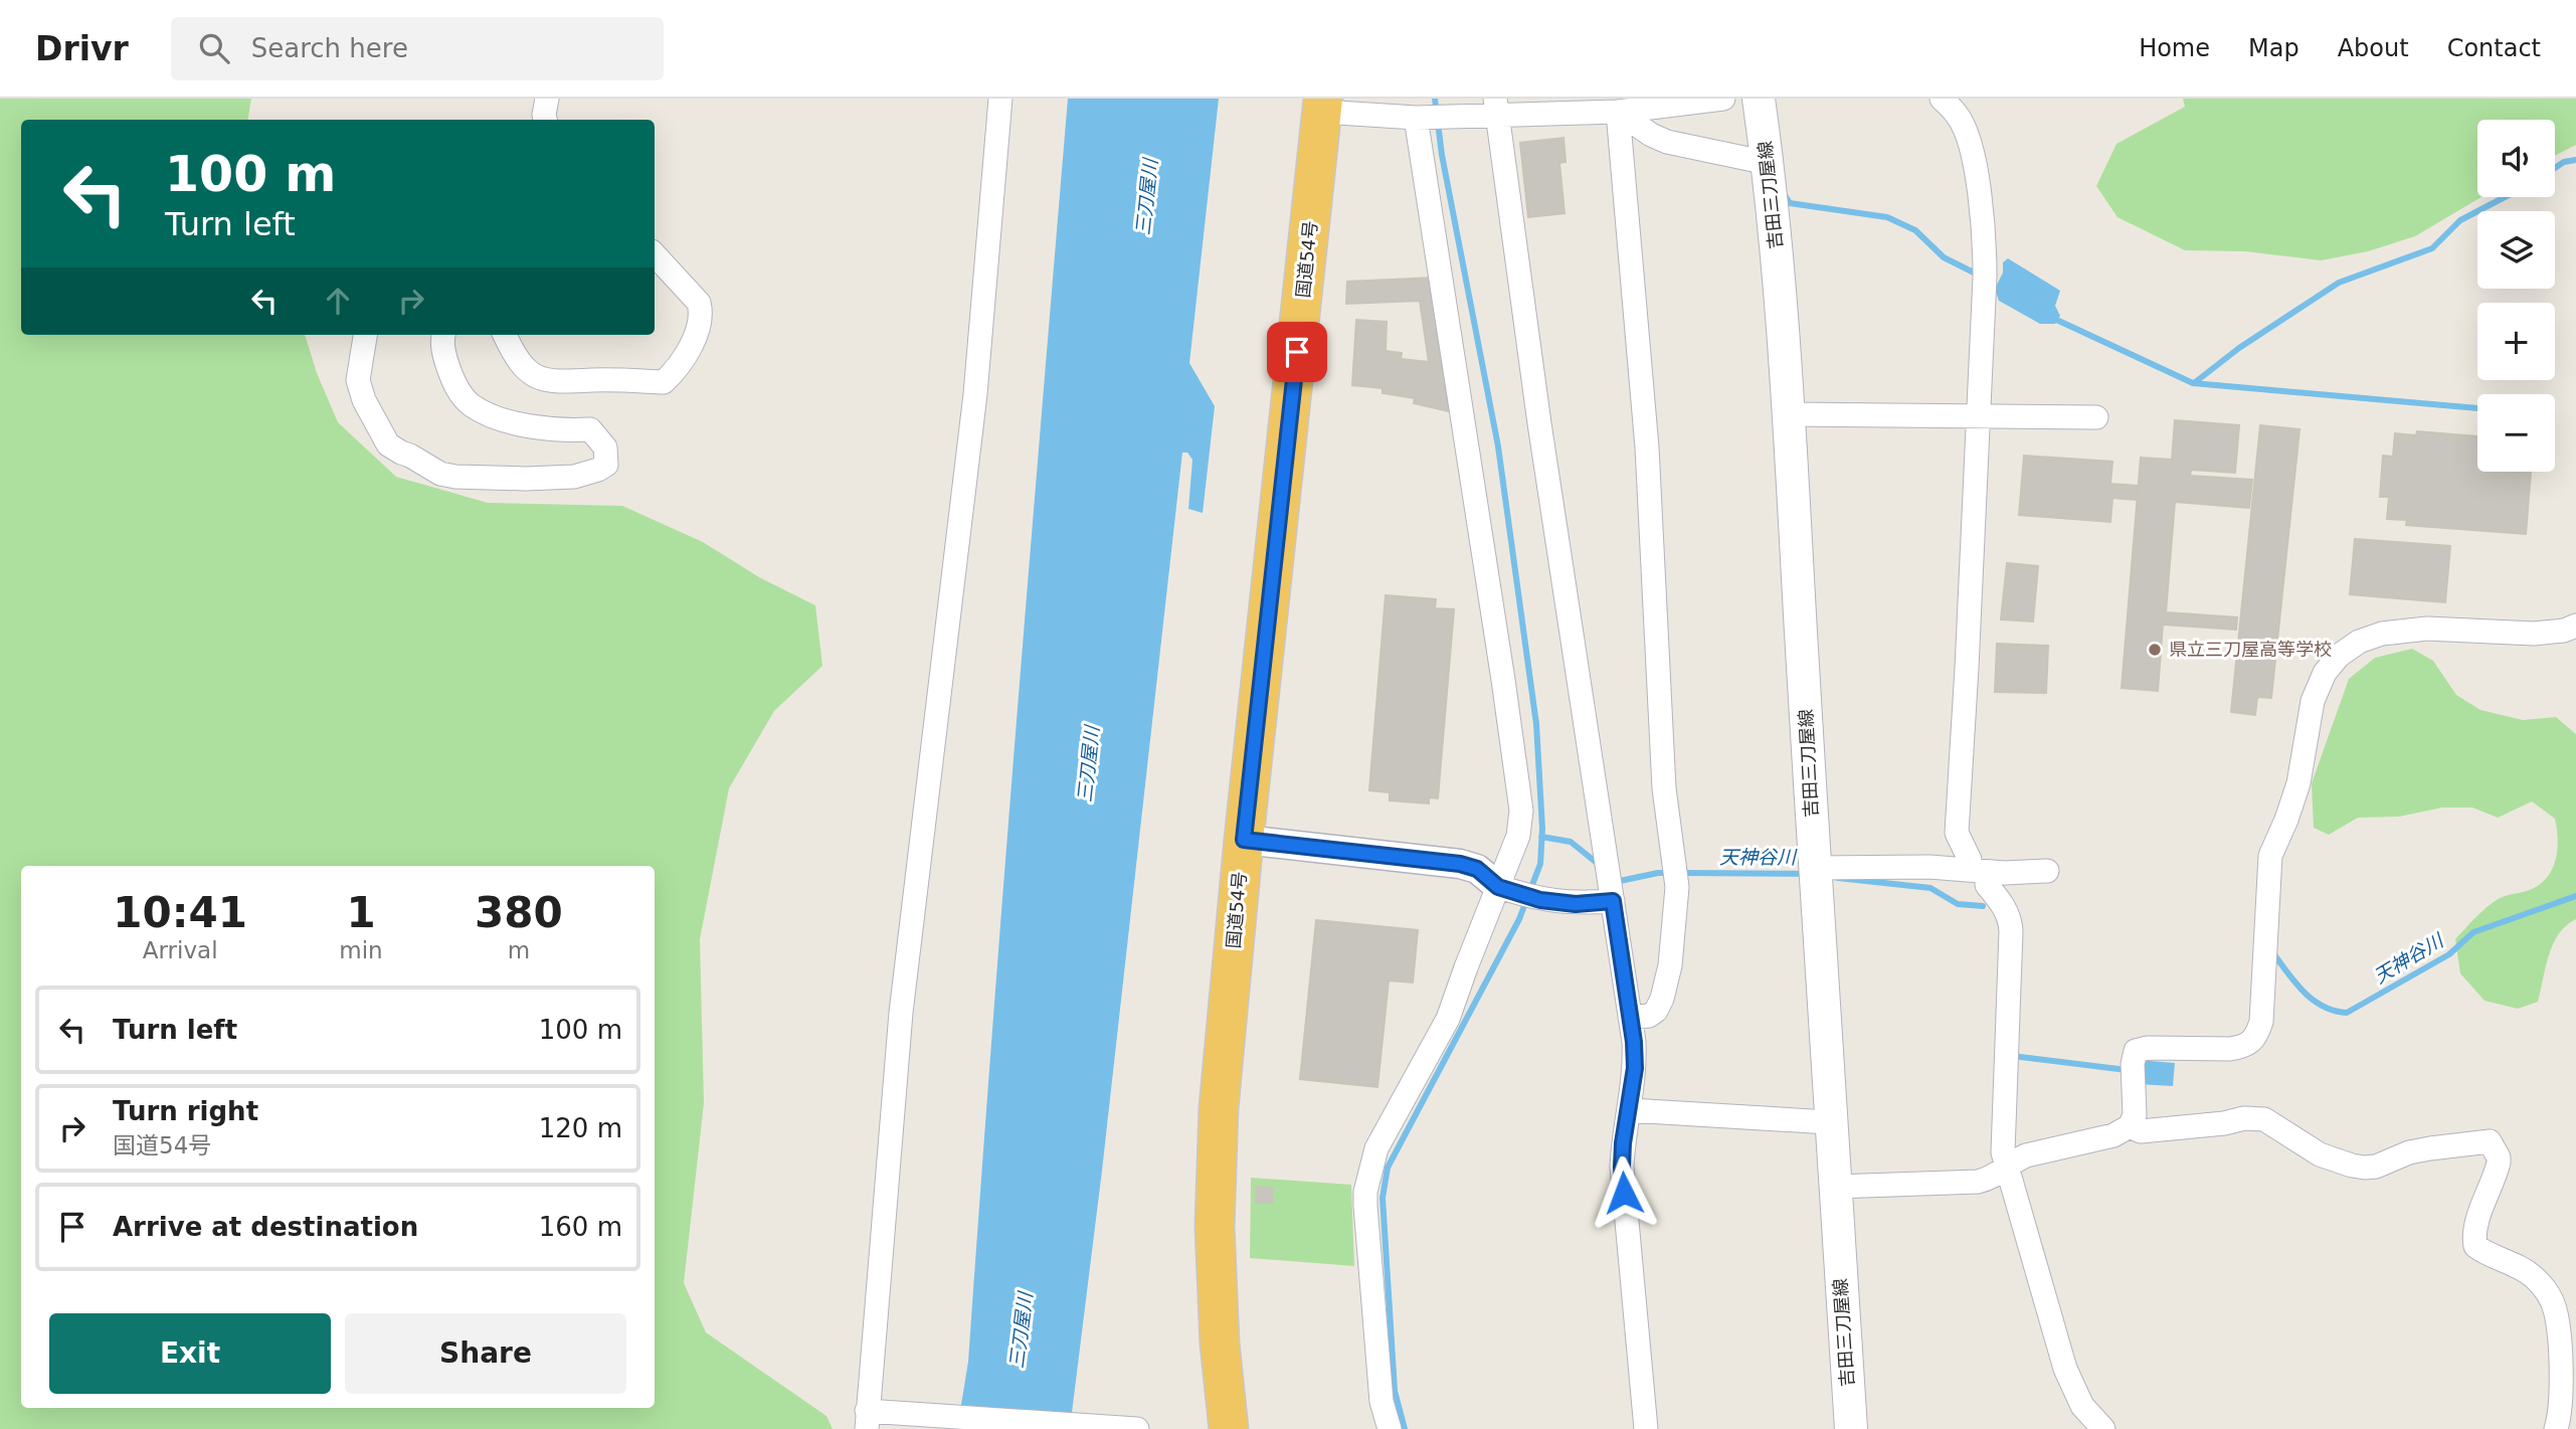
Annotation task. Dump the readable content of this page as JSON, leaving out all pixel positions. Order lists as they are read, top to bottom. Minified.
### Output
{"streets":{"highway":["国道54号"],"main road":["吉田三刀屋線"]},"water":["三刀屋川","天神谷川"],"places":["県立三刀屋高等学校"],"page":{"header":"Drivr","search":"Search here","nav":["Home","Map","About","Contact"],"map_buttons":["+","−"],"turn":["100 m","Turn left"],"eta":["10:41","Arrival","1","min","380","m"],"list":[{"name":"Turn left","value":"100 m"},{"name":"Turn right","note":"国道54号","value":"120 m"},{"name":"Arrive at destination","value":"160 m"}],"buttons":["Exit","Share"]}}
